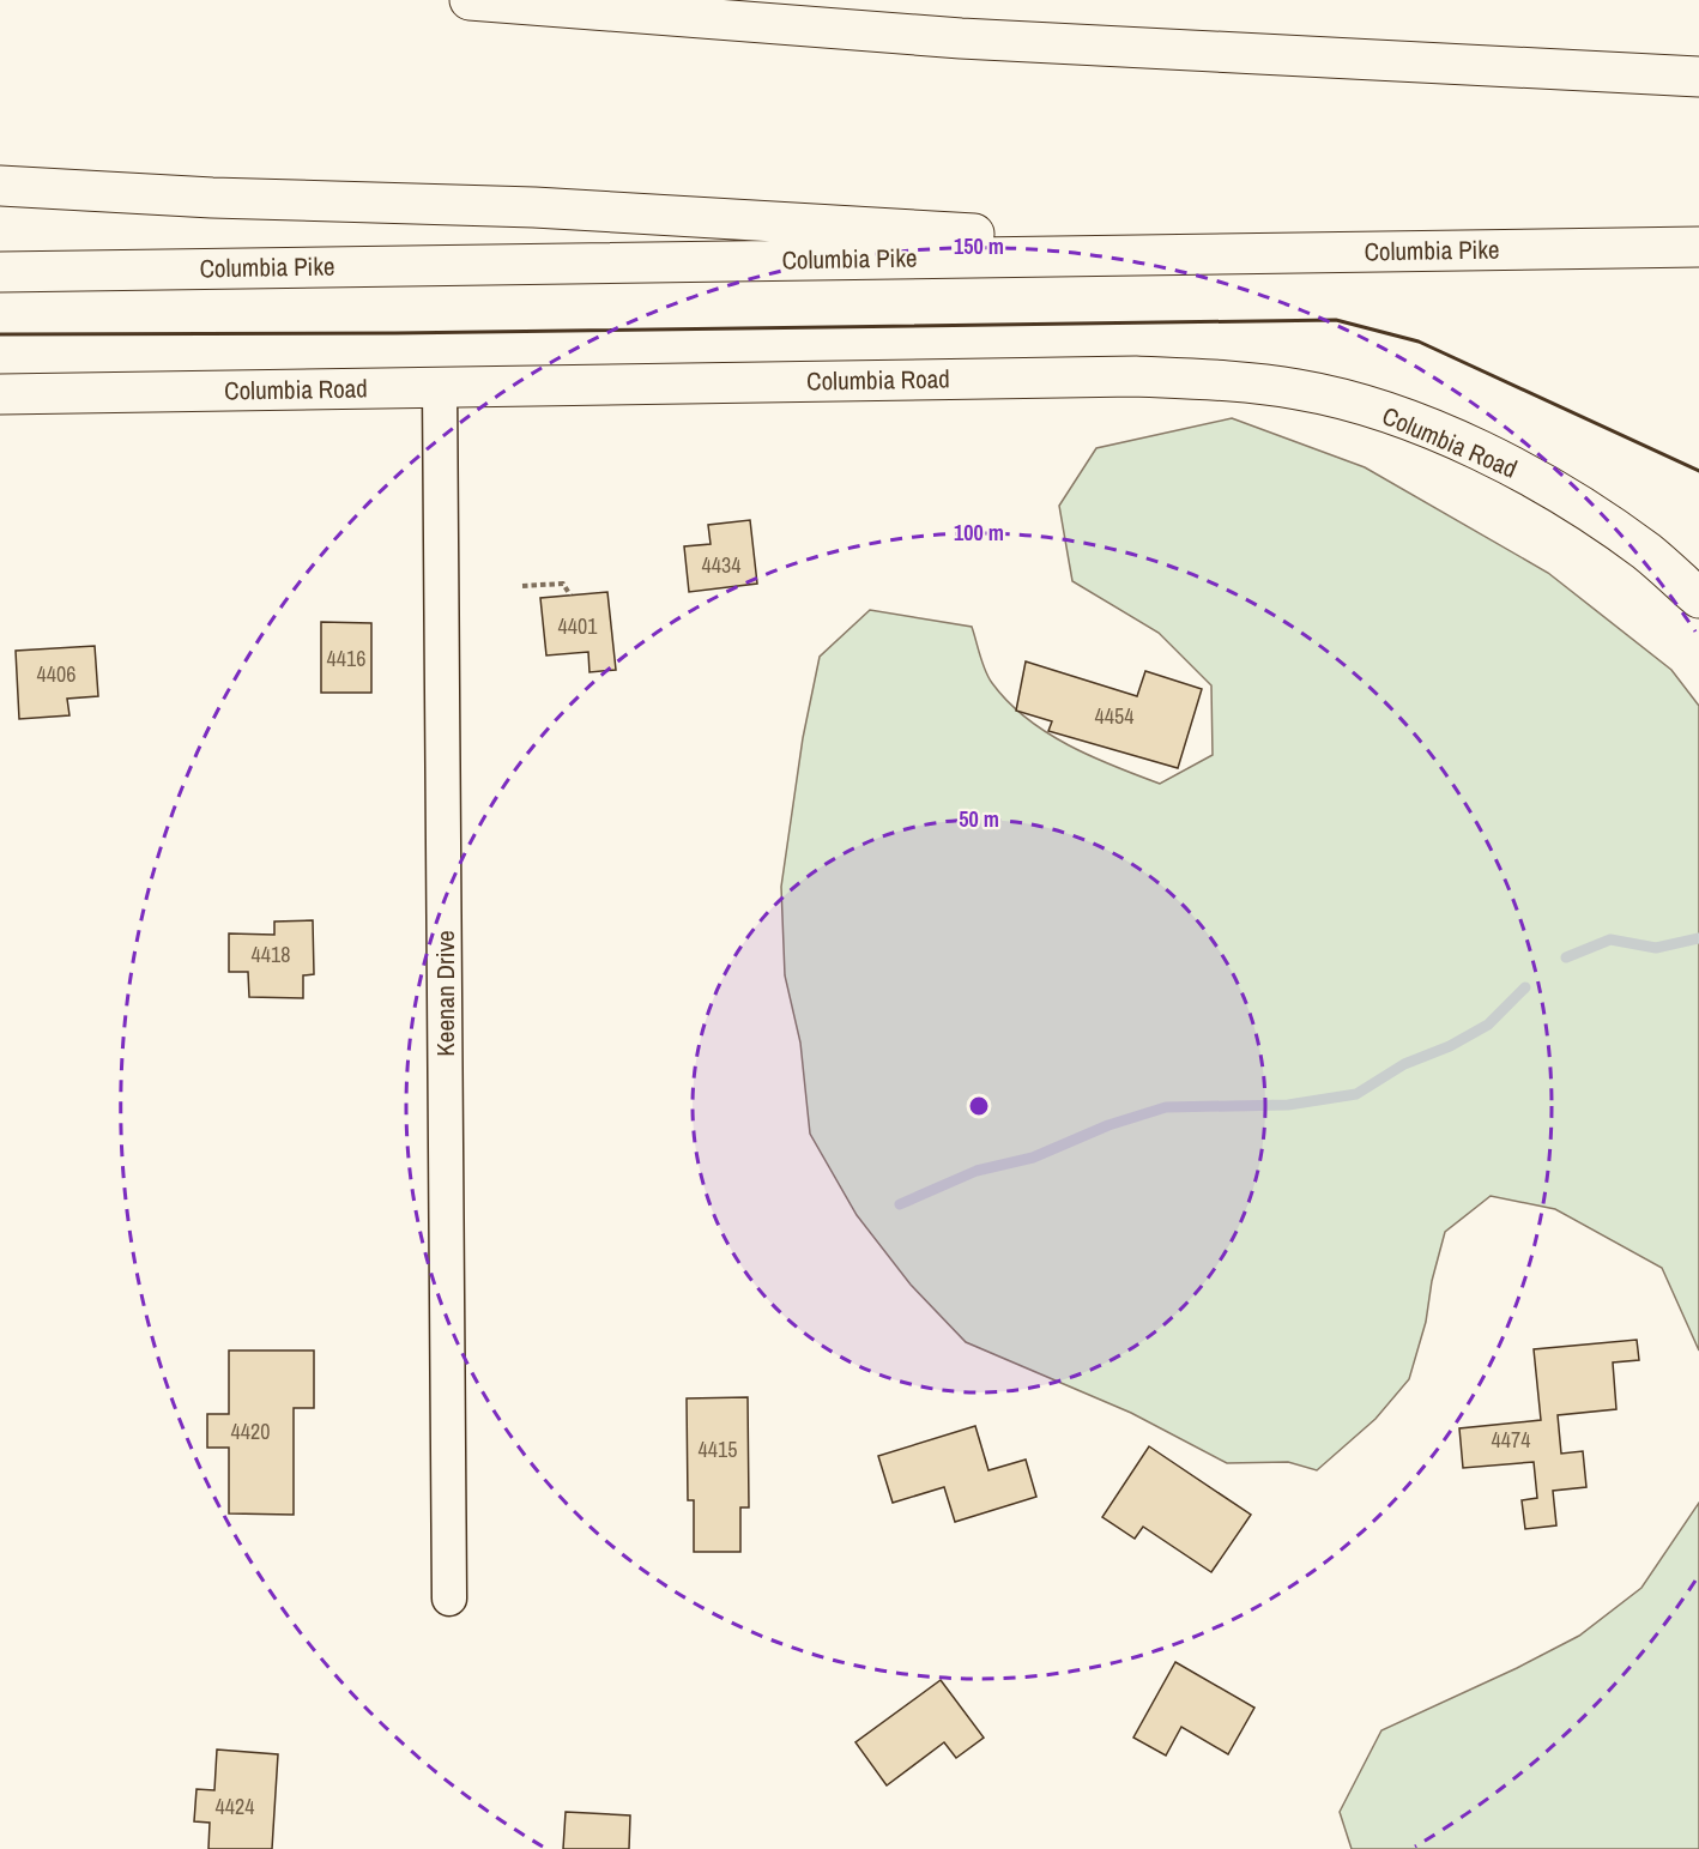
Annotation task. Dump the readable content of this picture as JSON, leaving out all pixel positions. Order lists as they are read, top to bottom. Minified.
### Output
{"streets":{"main road":["Columbia Pike","Columbia Road"],"street":["Keenan Drive"]},"crossings":[["Columbia Road","Keenan Drive"]],"house_numbers":["4434","4401","4416","4406","4454","4418","4420","4474","4415","4424"],"rings":["150 m","100 m","50 m"]}
